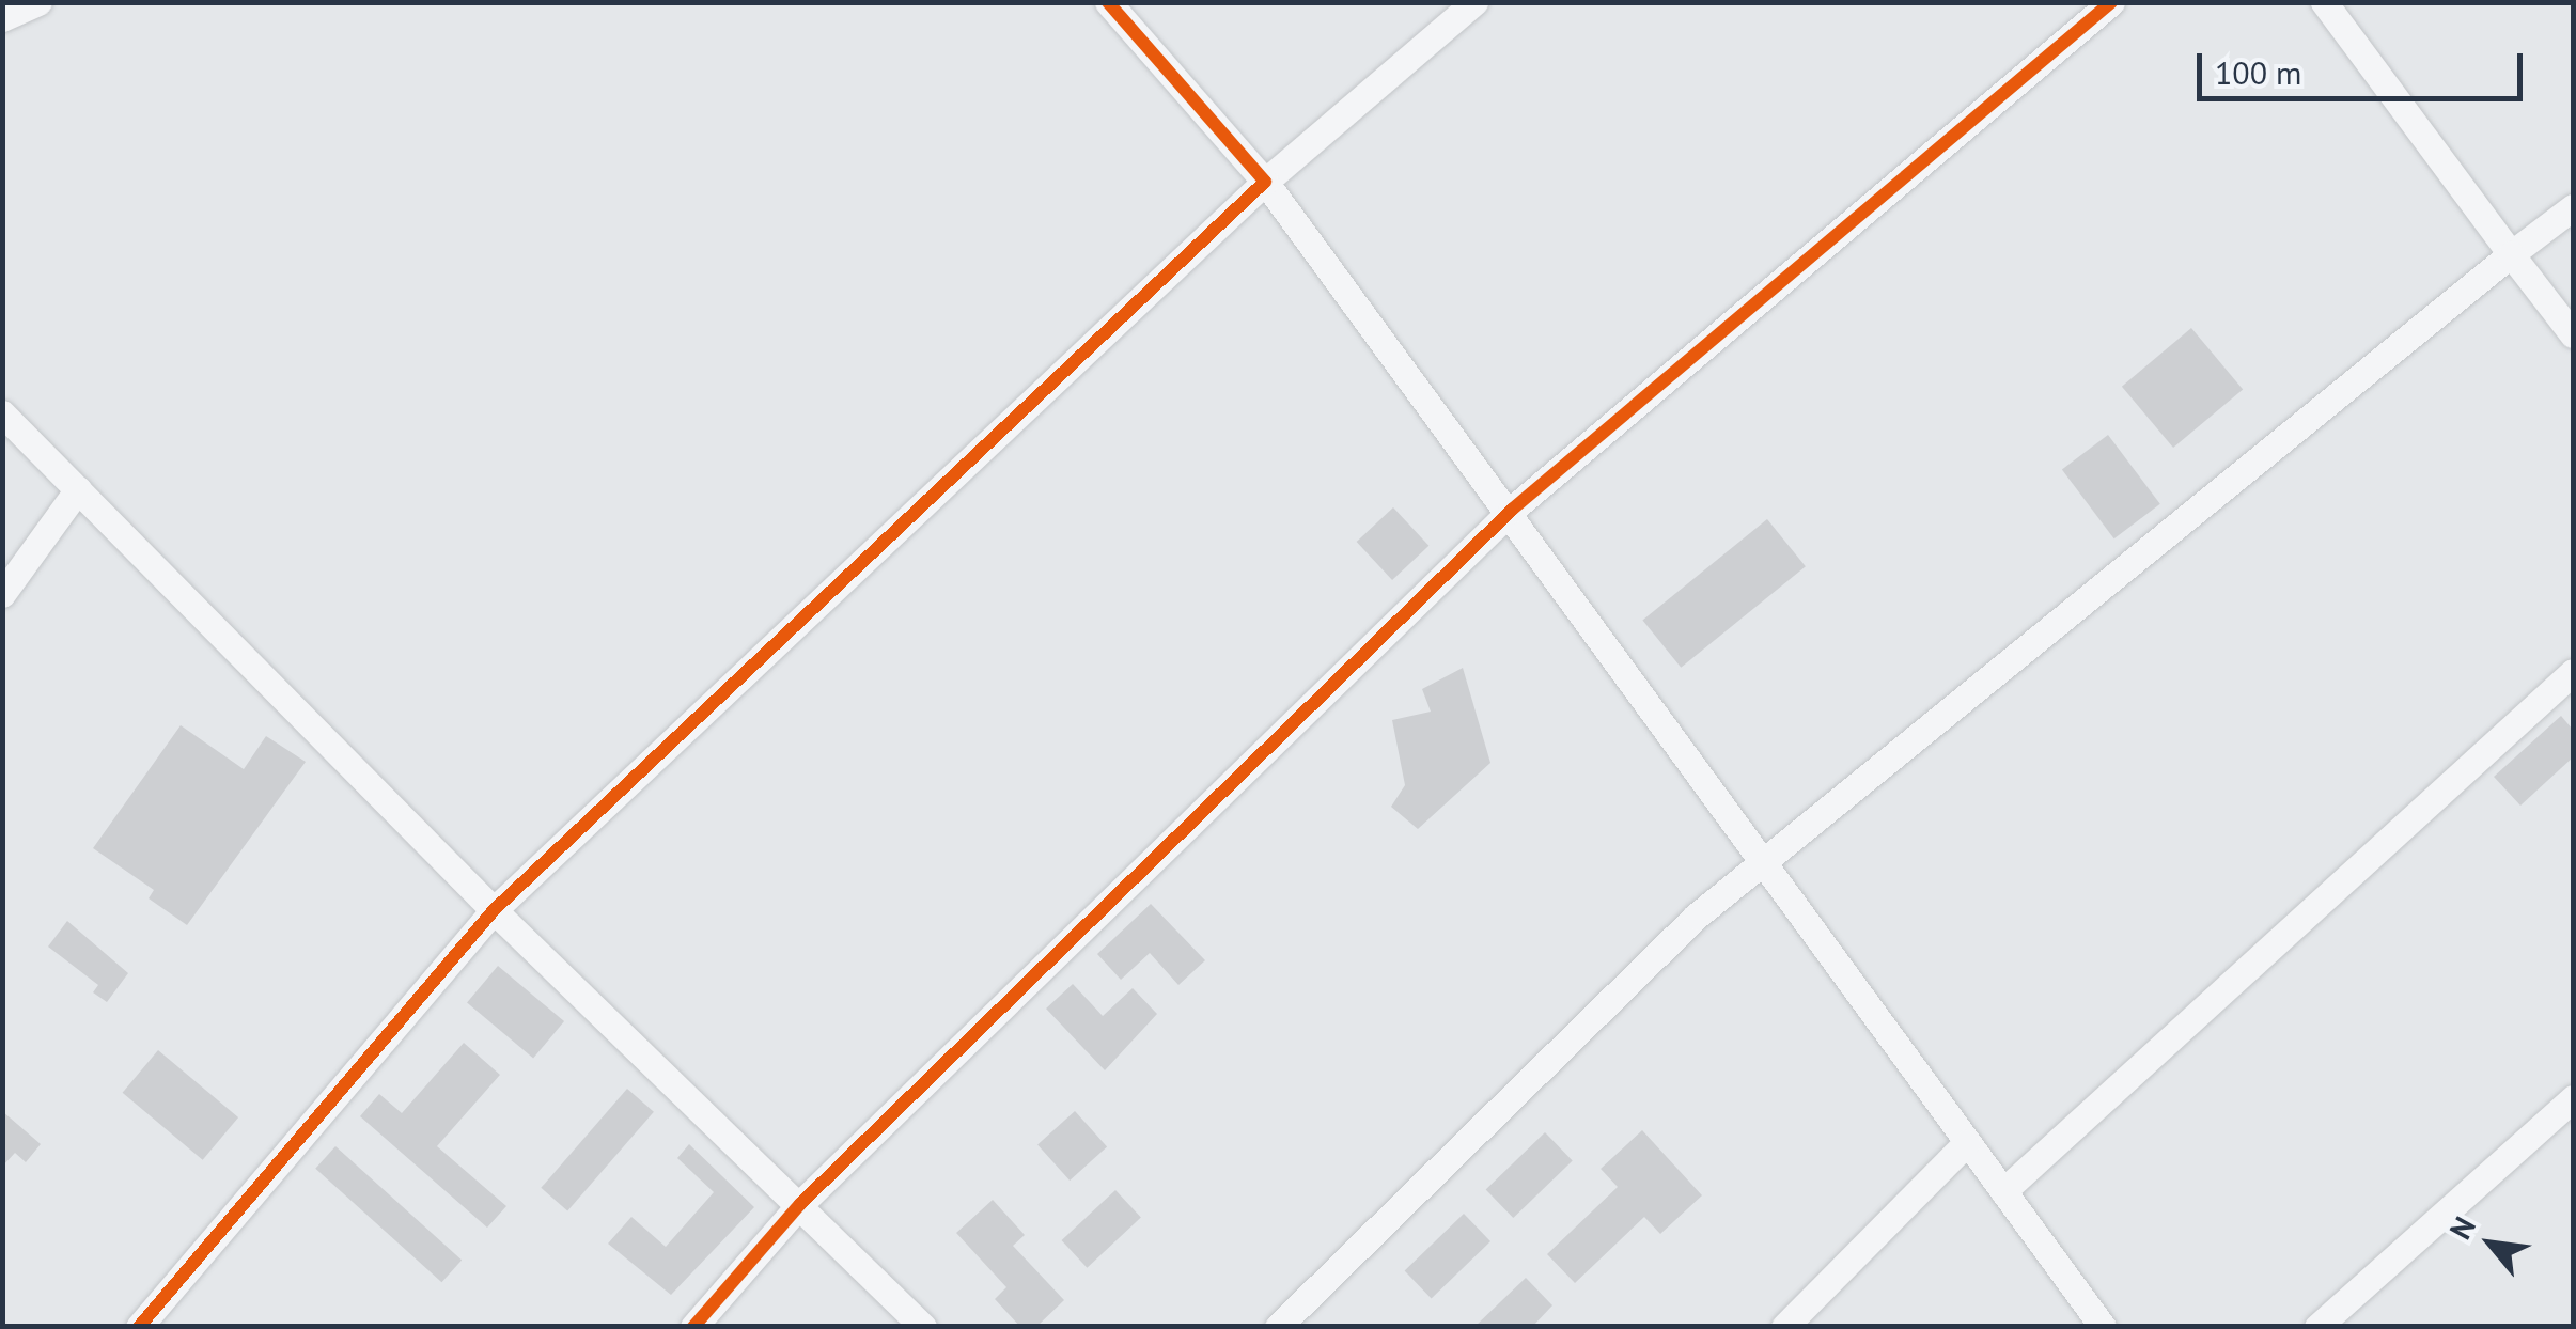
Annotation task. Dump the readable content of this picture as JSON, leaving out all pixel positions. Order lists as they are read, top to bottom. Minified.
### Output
{"scale_bar":"100 m","north":"top left"}
